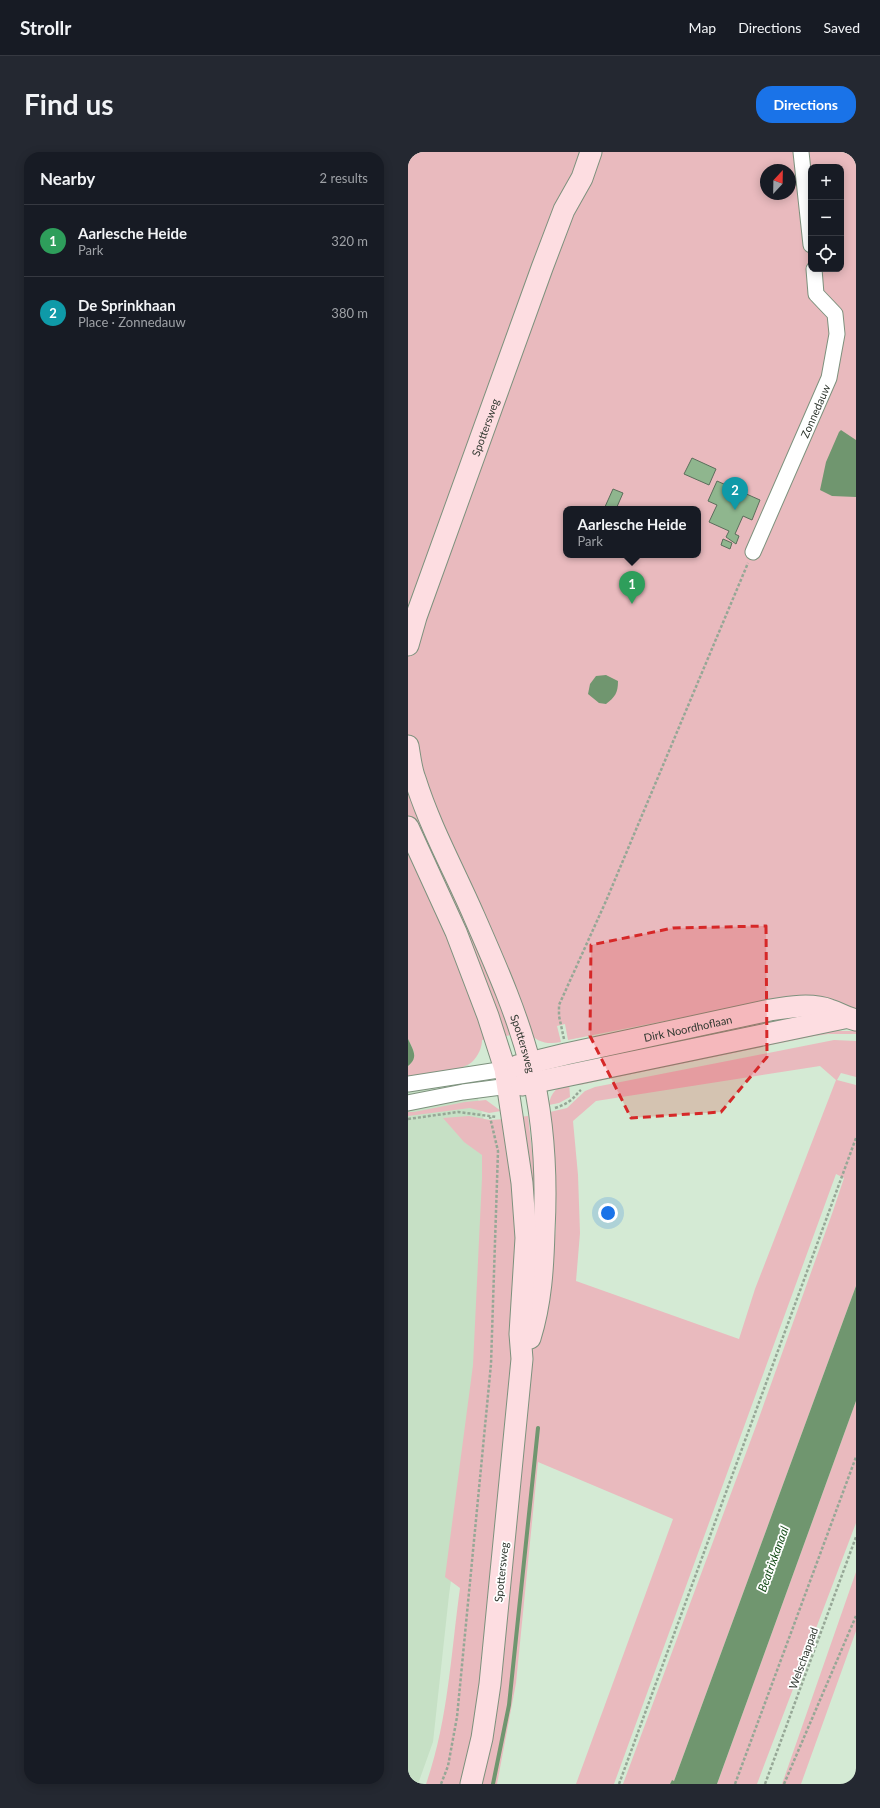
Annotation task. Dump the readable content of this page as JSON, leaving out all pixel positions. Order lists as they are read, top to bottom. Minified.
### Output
{"streets":{"main road":["Spottersweg","Dirk Noordhoflaan"],"street":["Zonnedauw"],"path":["Welschappad"]},"crossings":[["Spottersweg","Dirk Noordhoflaan"]],"water":["Beatrixkanaal"],"north":"top","page":{"header":"Strollr","nav":["Map","Directions","Saved"],"buttons":"Directions","title":"Find us","heading":["Nearby","2 results"],"map_buttons":["+","−"],"list":[{"mark":"1","name":"Aarlesche Heide","note":"Park","value":"320 m"},{"mark":"2","name":"De Sprinkhaan","note":"Place · Zonnedauw","value":"380 m"}],"pins":["2","1"],"popup":["Aarlesche Heide","Park"]}}
